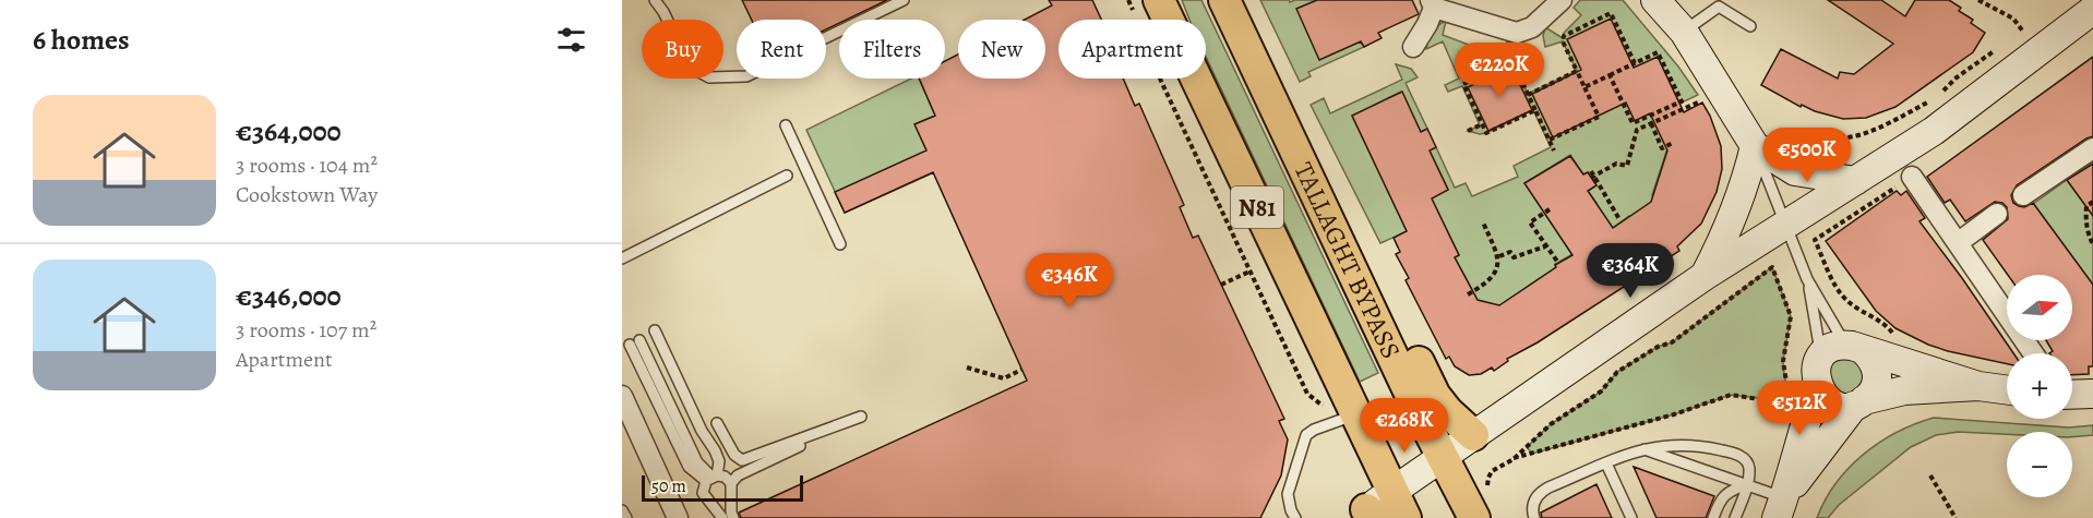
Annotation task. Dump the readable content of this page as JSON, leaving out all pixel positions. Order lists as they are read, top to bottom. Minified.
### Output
{"streets":{"main road":["N81","TALLAGHT BYPASS"]},"scale_bar":"50 m","north":"right","page":{"heading":"6 homes","chip":["Buy","Rent","Filters","New","Apartment"],"price":["€220K","€500K","€364K","€346K","€512K","€268K"],"list":[{"name":"€364,000","note":"3 rooms · 104 m² · Cookstown Way"},{"name":"€346,000","note":"3 rooms · 107 m² · Apartment"}],"map_buttons":["+","−"],"scale":"50 m"}}
